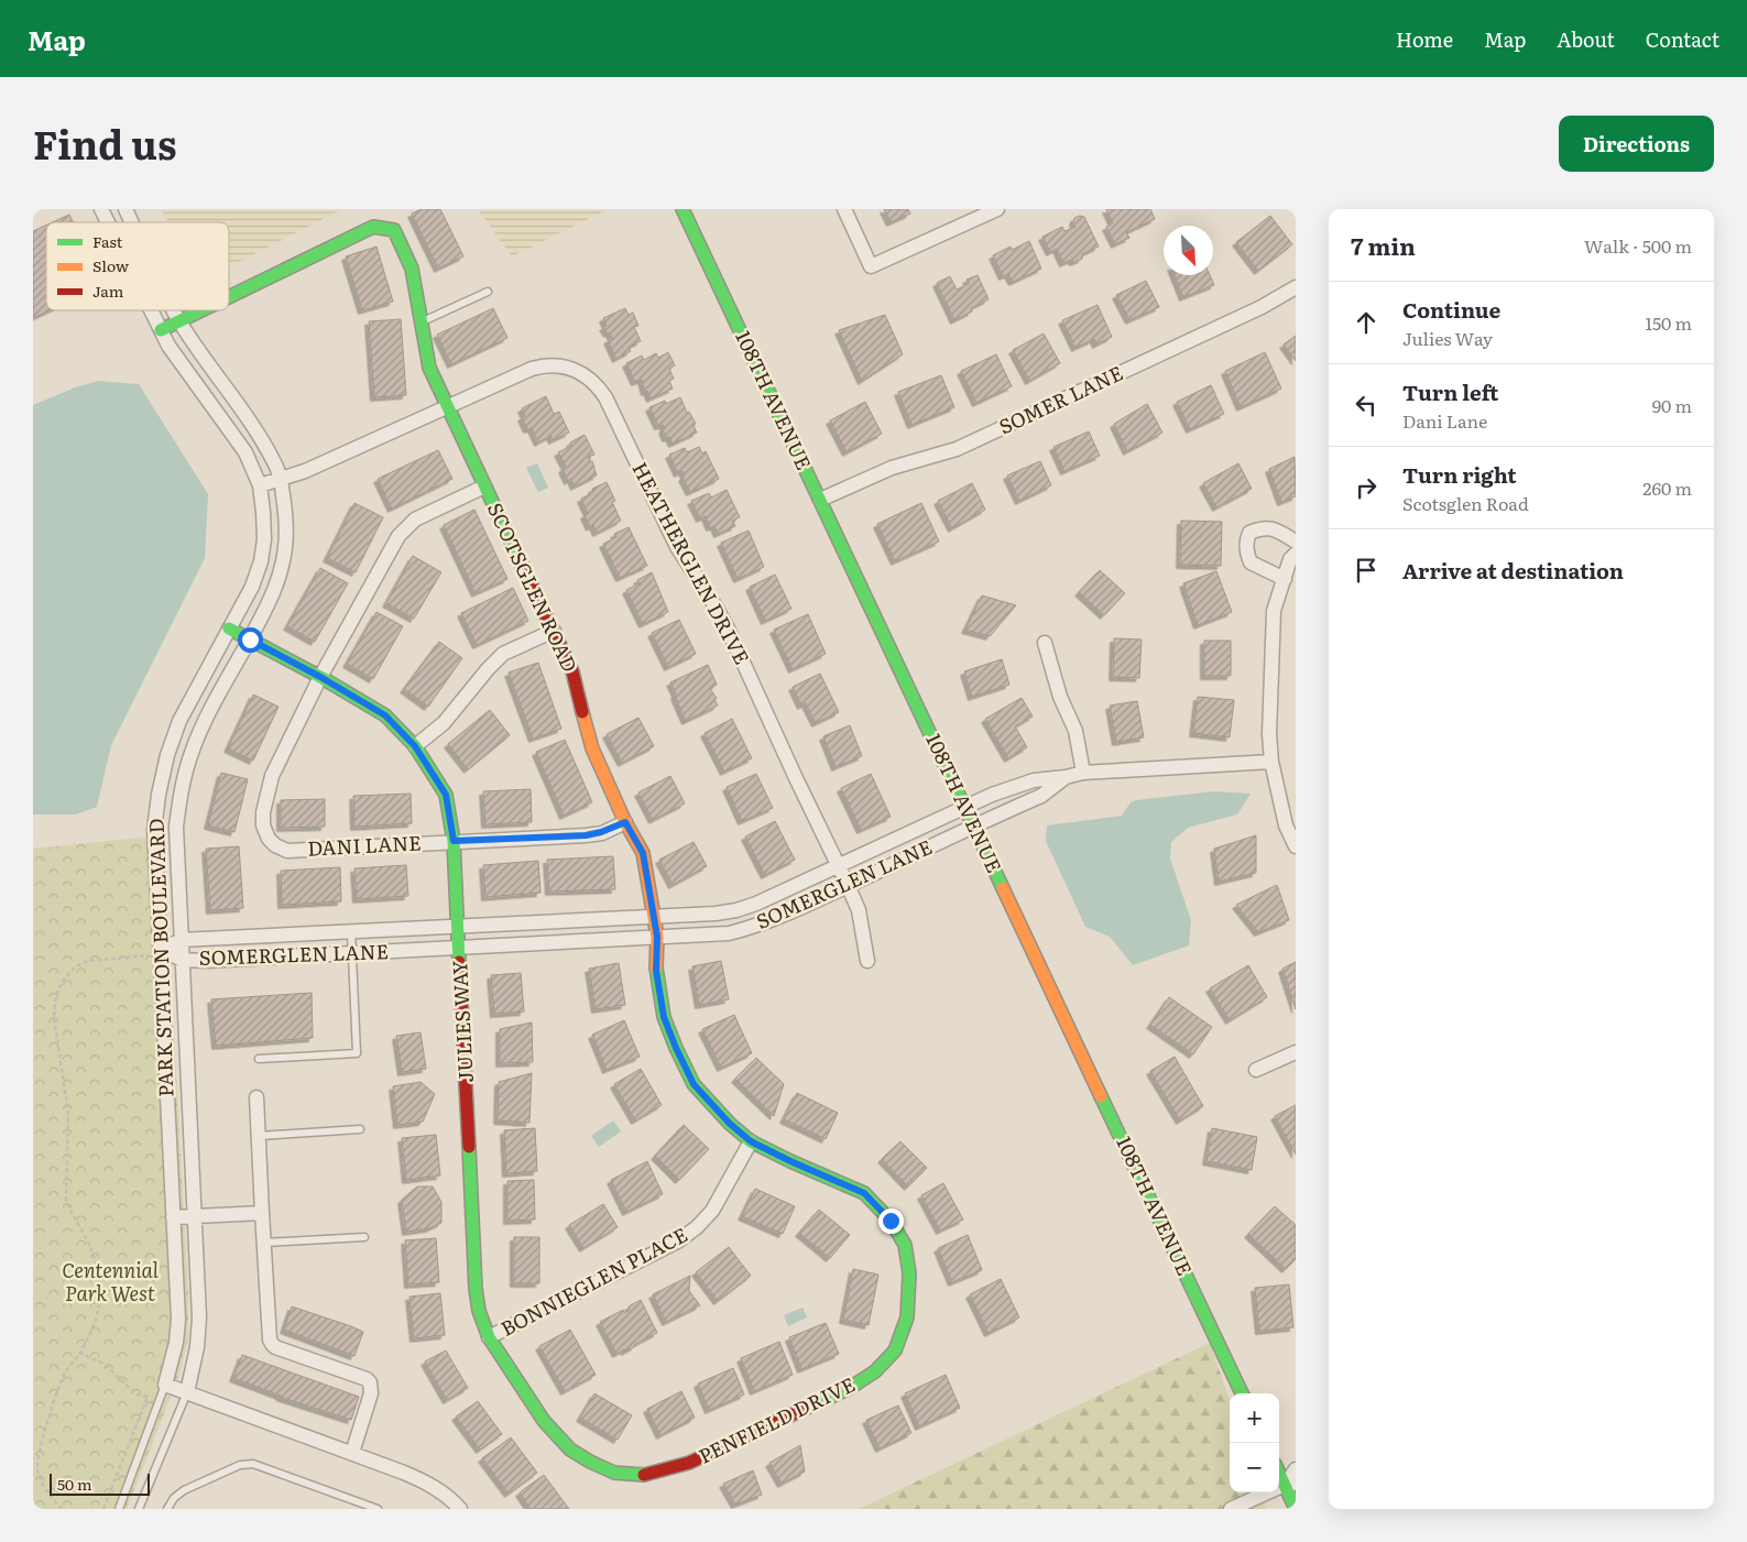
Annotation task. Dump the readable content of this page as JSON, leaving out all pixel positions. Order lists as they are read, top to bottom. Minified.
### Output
{"streets":{"street":["108TH AVENUE","SOMER LANE","HEATHERGLEN DRIVE","SCOTSGLEN ROAD","DANI LANE","SOMERGLEN LANE","PARK STATION BOULEVARD","JULIES WAY","BONNIEGLEN PLACE","PENFIELD DRIVE"]},"crossings":[["108TH AVENUE","SOMER LANE"],["108TH AVENUE","SOMERGLEN LANE"],["HEATHERGLEN DRIVE","SCOTSGLEN ROAD"],["HEATHERGLEN DRIVE","SOMERGLEN LANE"],["HEATHERGLEN DRIVE","PARK STATION BOULEVARD"],["SCOTSGLEN ROAD","DANI LANE"],["SCOTSGLEN ROAD","SOMERGLEN LANE"],["SCOTSGLEN ROAD","PARK STATION BOULEVARD"],["SCOTSGLEN ROAD","BONNIEGLEN PLACE"],["SCOTSGLEN ROAD","PENFIELD DRIVE"],["DANI LANE","JULIES WAY"],["SOMERGLEN LANE","PARK STATION BOULEVARD"],["SOMERGLEN LANE","JULIES WAY"],["PARK STATION BOULEVARD","JULIES WAY"],["JULIES WAY","BONNIEGLEN PLACE"],["JULIES WAY","PENFIELD DRIVE"]],"parks":["Centennial Park West"],"legend":["Fast","Slow","Jam"],"scale_bar":"50 m","north":"bottom right","page":{"header":"Map","nav":["Home","Map","About","Contact"],"title":"Find us","buttons":"Directions","heading":["7 min","Walk · 500 m"],"list":[["Continue","Julies Way","150 m"],["Turn left","Dani Lane","90 m"],["Turn right","Scotsglen Road","260 m"],"Arrive at destination"],"map_buttons":["+","−"],"scale":"50 m"}}
